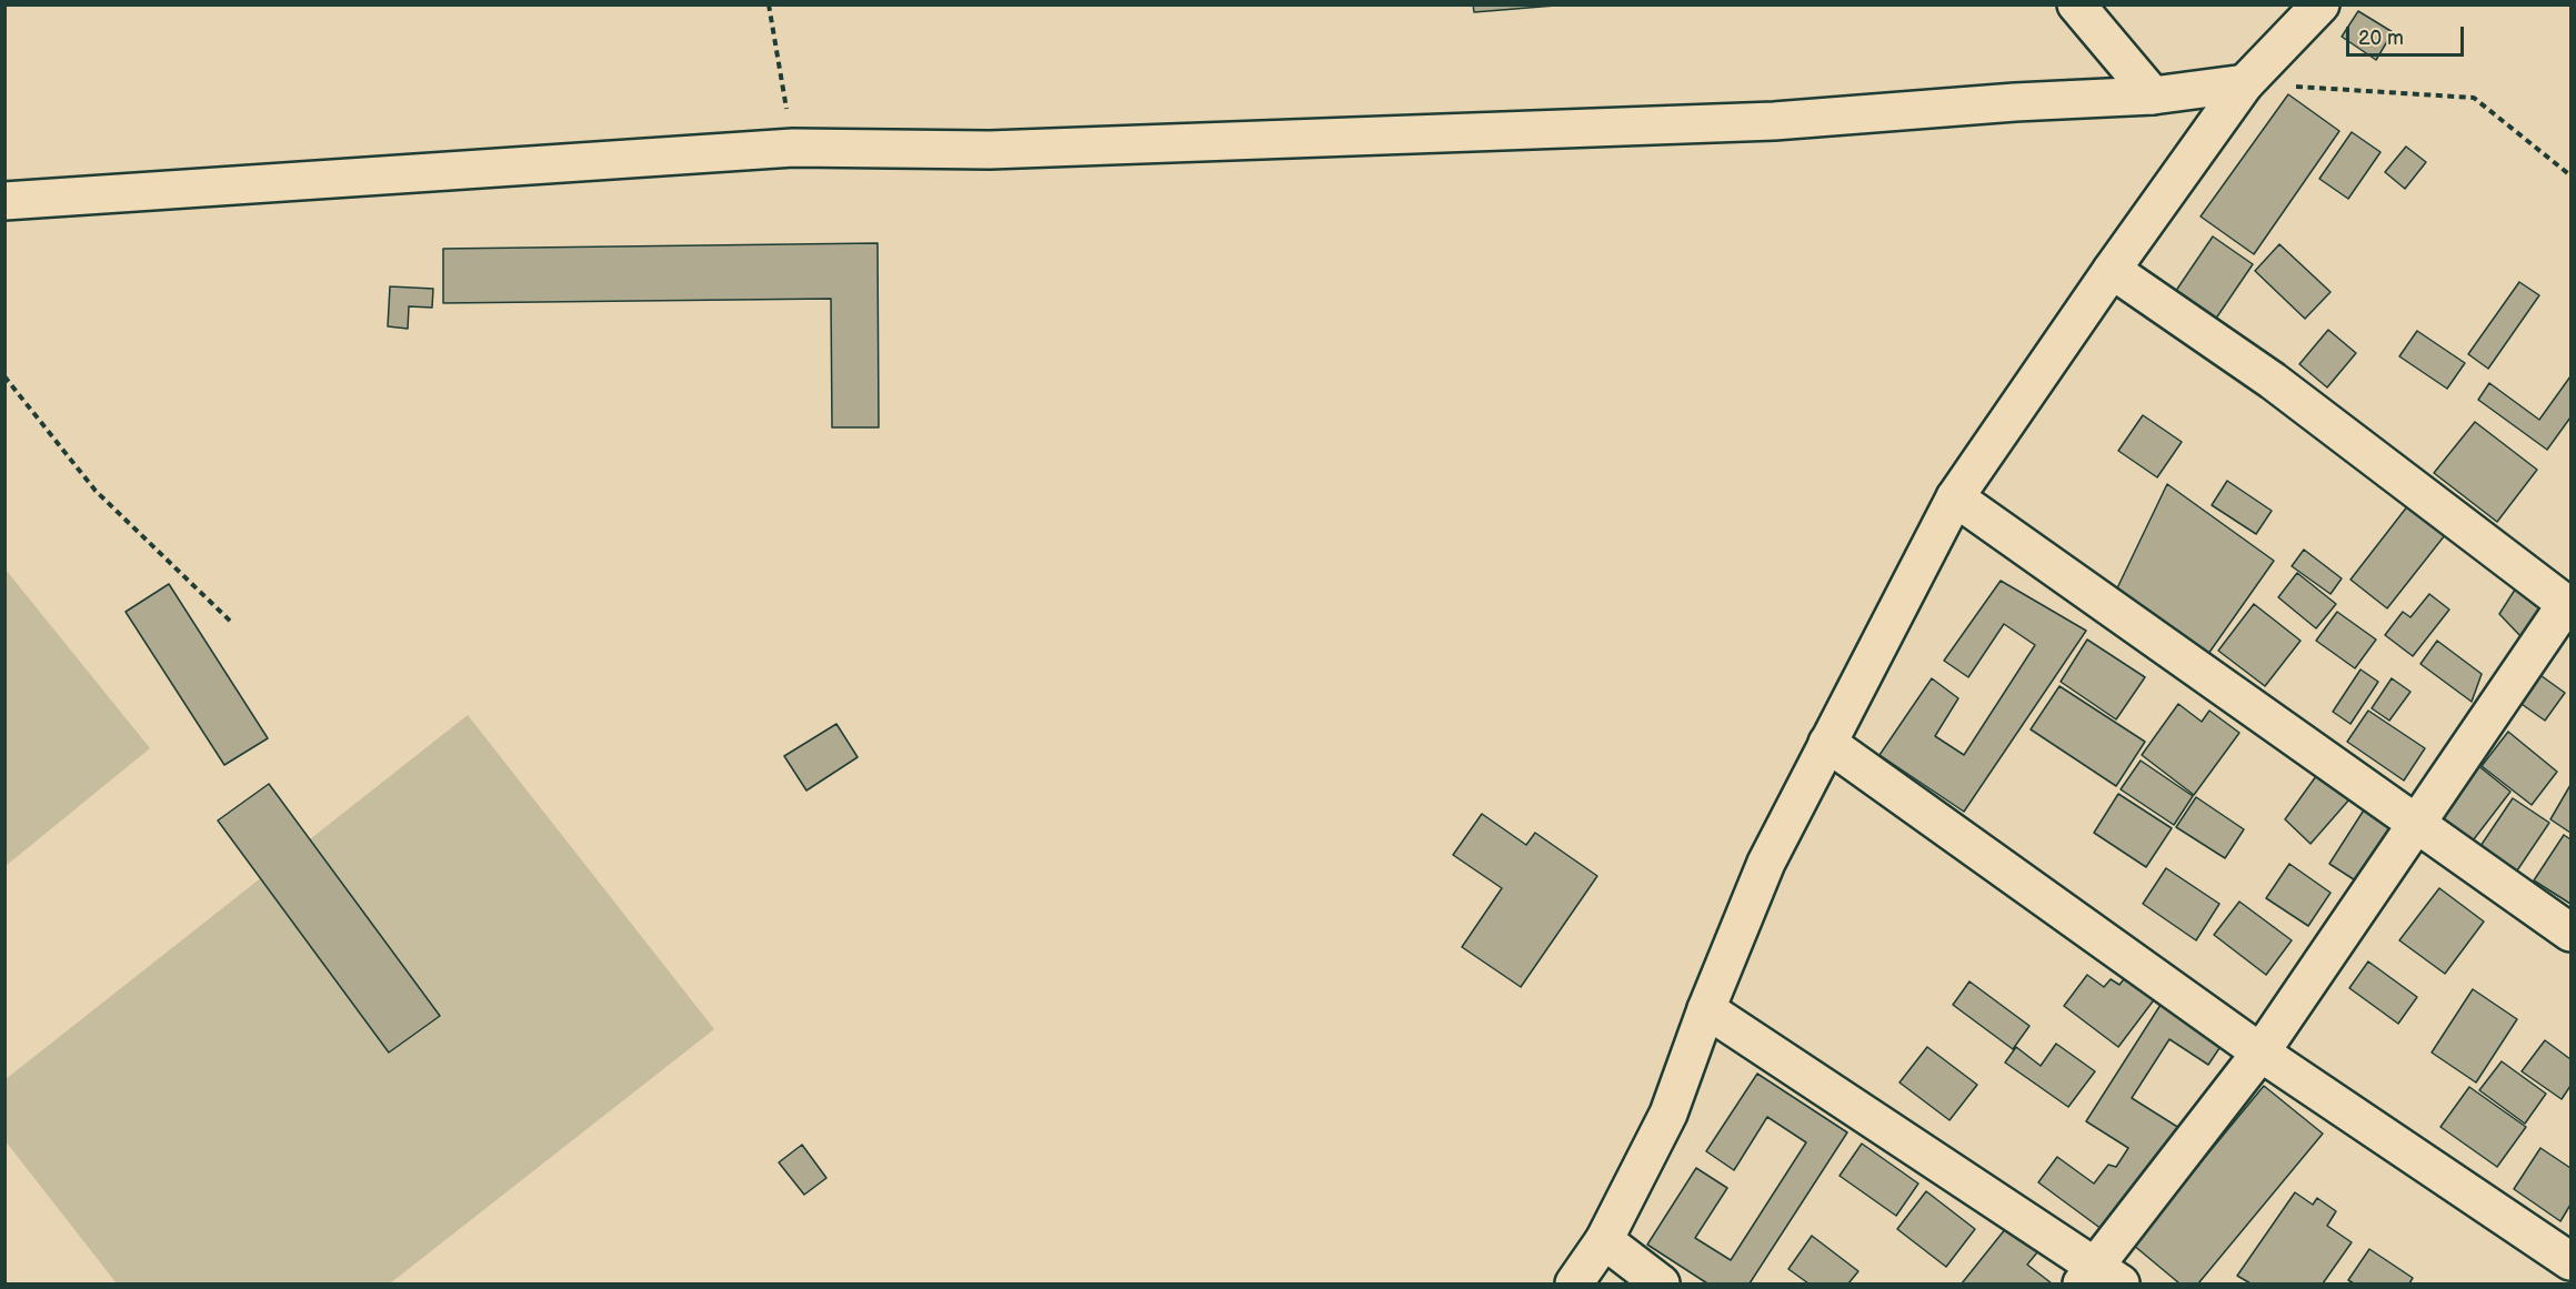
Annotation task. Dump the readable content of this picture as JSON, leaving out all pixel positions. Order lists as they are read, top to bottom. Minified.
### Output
{"scale_bar":"20 m"}
